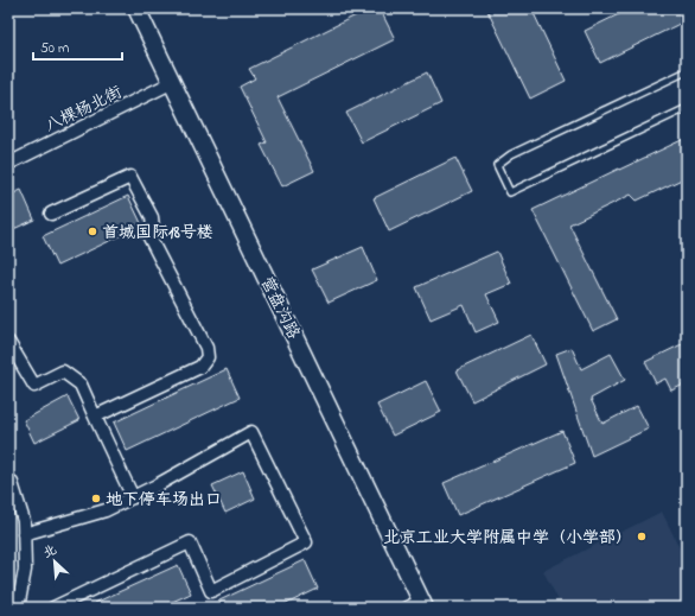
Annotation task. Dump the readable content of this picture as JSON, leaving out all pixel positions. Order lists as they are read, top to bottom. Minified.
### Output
{"streets":{"street":["八棵杨北街","营盘沟路"]},"crossings":[["八棵杨北街","营盘沟路"]],"places":["首城国际18号楼","地下停车场出口","北京工业大学附属中学（小学部）"],"scale_bar":"50 m","north":"top left"}
